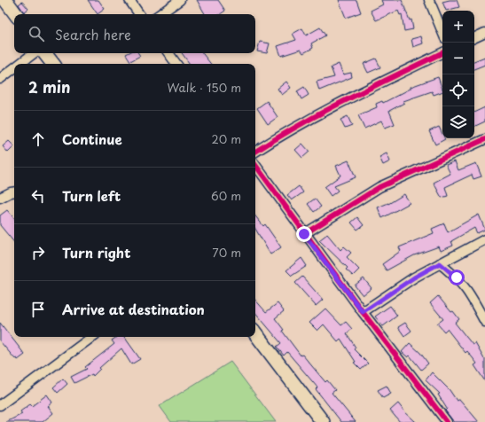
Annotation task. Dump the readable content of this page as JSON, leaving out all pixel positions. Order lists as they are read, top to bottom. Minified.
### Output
{"page":{"map_buttons":["+","−"],"search":"Search here","heading":["2 min","Walk · 150 m"],"list":[["Continue","20 m"],["Turn left","60 m"],["Turn right","70 m"],"Arrive at destination"]}}
